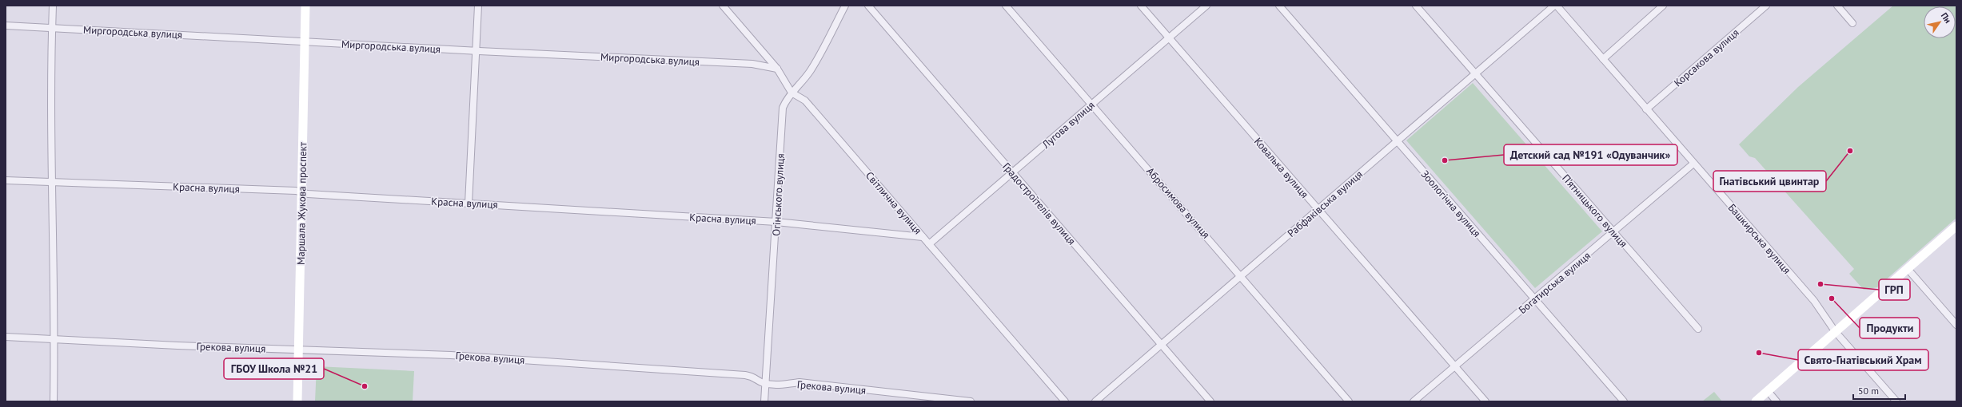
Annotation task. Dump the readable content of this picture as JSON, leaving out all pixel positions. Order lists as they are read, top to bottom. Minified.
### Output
{"streets":{"street":["Миргородська вулиця","Корсакова вулиця","Лугова вулиця","Ковалька вулиця","Красна вулиця","Огінського вулиця","Світлична вулиця","Абросимова вулиця","Маршала Жукова проспект","Градостроїтелiв вулиця","Рабфаківська вулиця","Зоологічна вулиця","П’ятницького вулиця","Башкирська вулиця","Богатирська вулиця","Грекова вулиця"]},"crossings":[["Миргородська вулиця","Світлична вулиця"],["Миргородська вулиця","Маршала Жукова проспект"],["Корсакова вулиця","Башкирська вулиця"],["Лугова вулиця","Ковалька вулиця"],["Лугова вулиця","Світлична вулиця"],["Лугова вулиця","Абросимова вулиця"],["Лугова вулиця","Градостроїтелiв вулиця"],["Ковалька вулиця","Рабфаківська вулиця"],["Ковалька вулиця","Богатирська вулиця"],["Красна вулиця","Огінського вулиця"],["Красна вулиця","Світлична вулиця"],["Красна вулиця","Маршала Жукова проспект"],["Огінського вулиця","Світлична вулиця"],["Огінського вулиця","Грекова вулиця"],["Абросимова вулиця","Рабфаківська вулиця"],["Маршала Жукова проспект","Грекова вулиця"],["Градостроїтелiв вулиця","Рабфаківська вулиця"],["Рабфаківська вулиця","Зоологічна вулиця"],["Рабфаківська вулиця","П’ятницького вулиця"],["Рабфаківська вулиця","Башкирська вулиця"],["Зоологічна вулиця","Богатирська вулиця"],["П’ятницького вулиця","Богатирська вулиця"],["Башкирська вулиця","Богатирська вулиця"]],"places":["Гнатівський цвинтар","Детский сад №191 «Одуванчик»","ГРП","Продукти","Свято-Гнатівський Храм","ГБОУ Школа №21"],"scale_bar":"50 m","north":"top right"}
